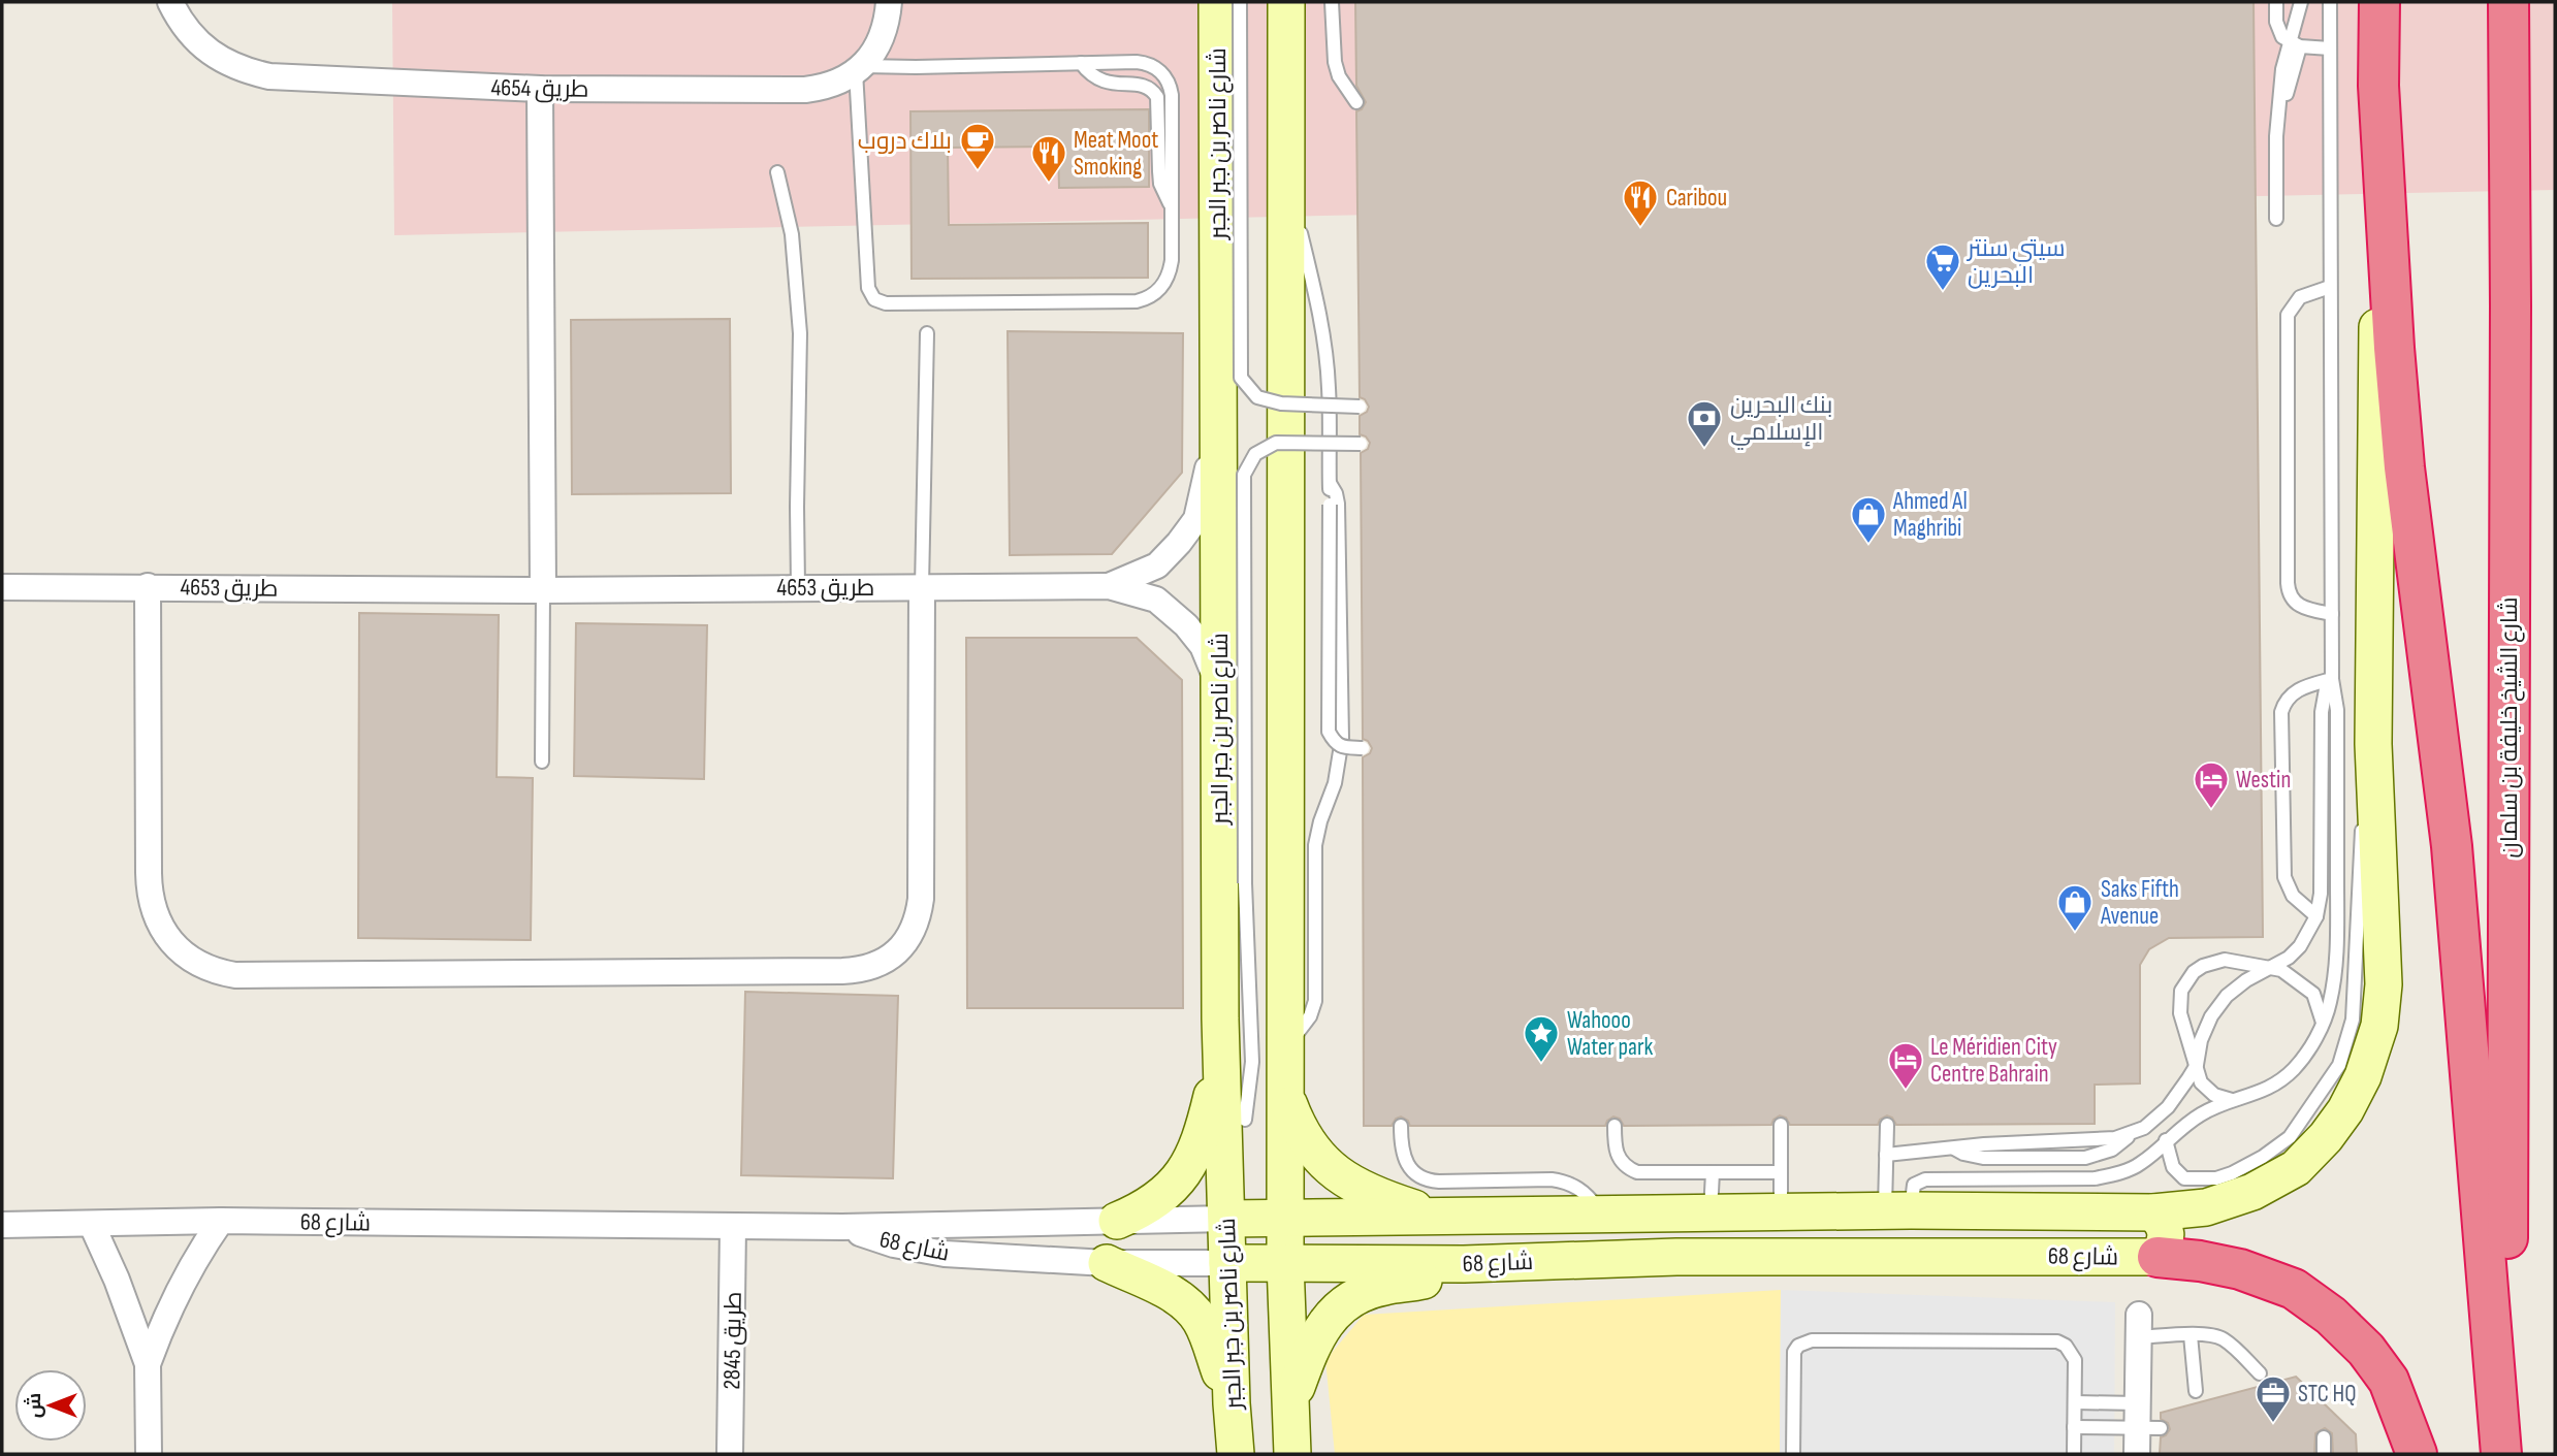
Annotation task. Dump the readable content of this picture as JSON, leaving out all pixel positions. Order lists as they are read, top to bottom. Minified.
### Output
{"streets":{"highway":["شارع الشيخ خليفة بن سلمان"],"main road":["شارع ناصر بن جبر الجبر","شارع 68"],"street":["طريق 4654","طريق 4653","طريق 2845"]},"crossings":[["شارع ناصر بن جبر الجبر","طريق 4653"],["شارع ناصر بن جبر الجبر","شارع 68"],["شارع 68","طريق 2845"]],"places":{"cafe":["بلاك دروب"],"restaurant":["Meat Moot Smoking","Caribou"],"supermarket":["سيتي سنتر البحرين"],"bank":["بنك البحرين الإسلامي"],"shop":["Ahmed Al Maghribi","Saks Fifth Avenue"],"hotel":["Westin","Le Méridien City Centre Bahrain"],"place":["Wahooo Water park"],"office":["STC HQ"]},"north":"left"}
